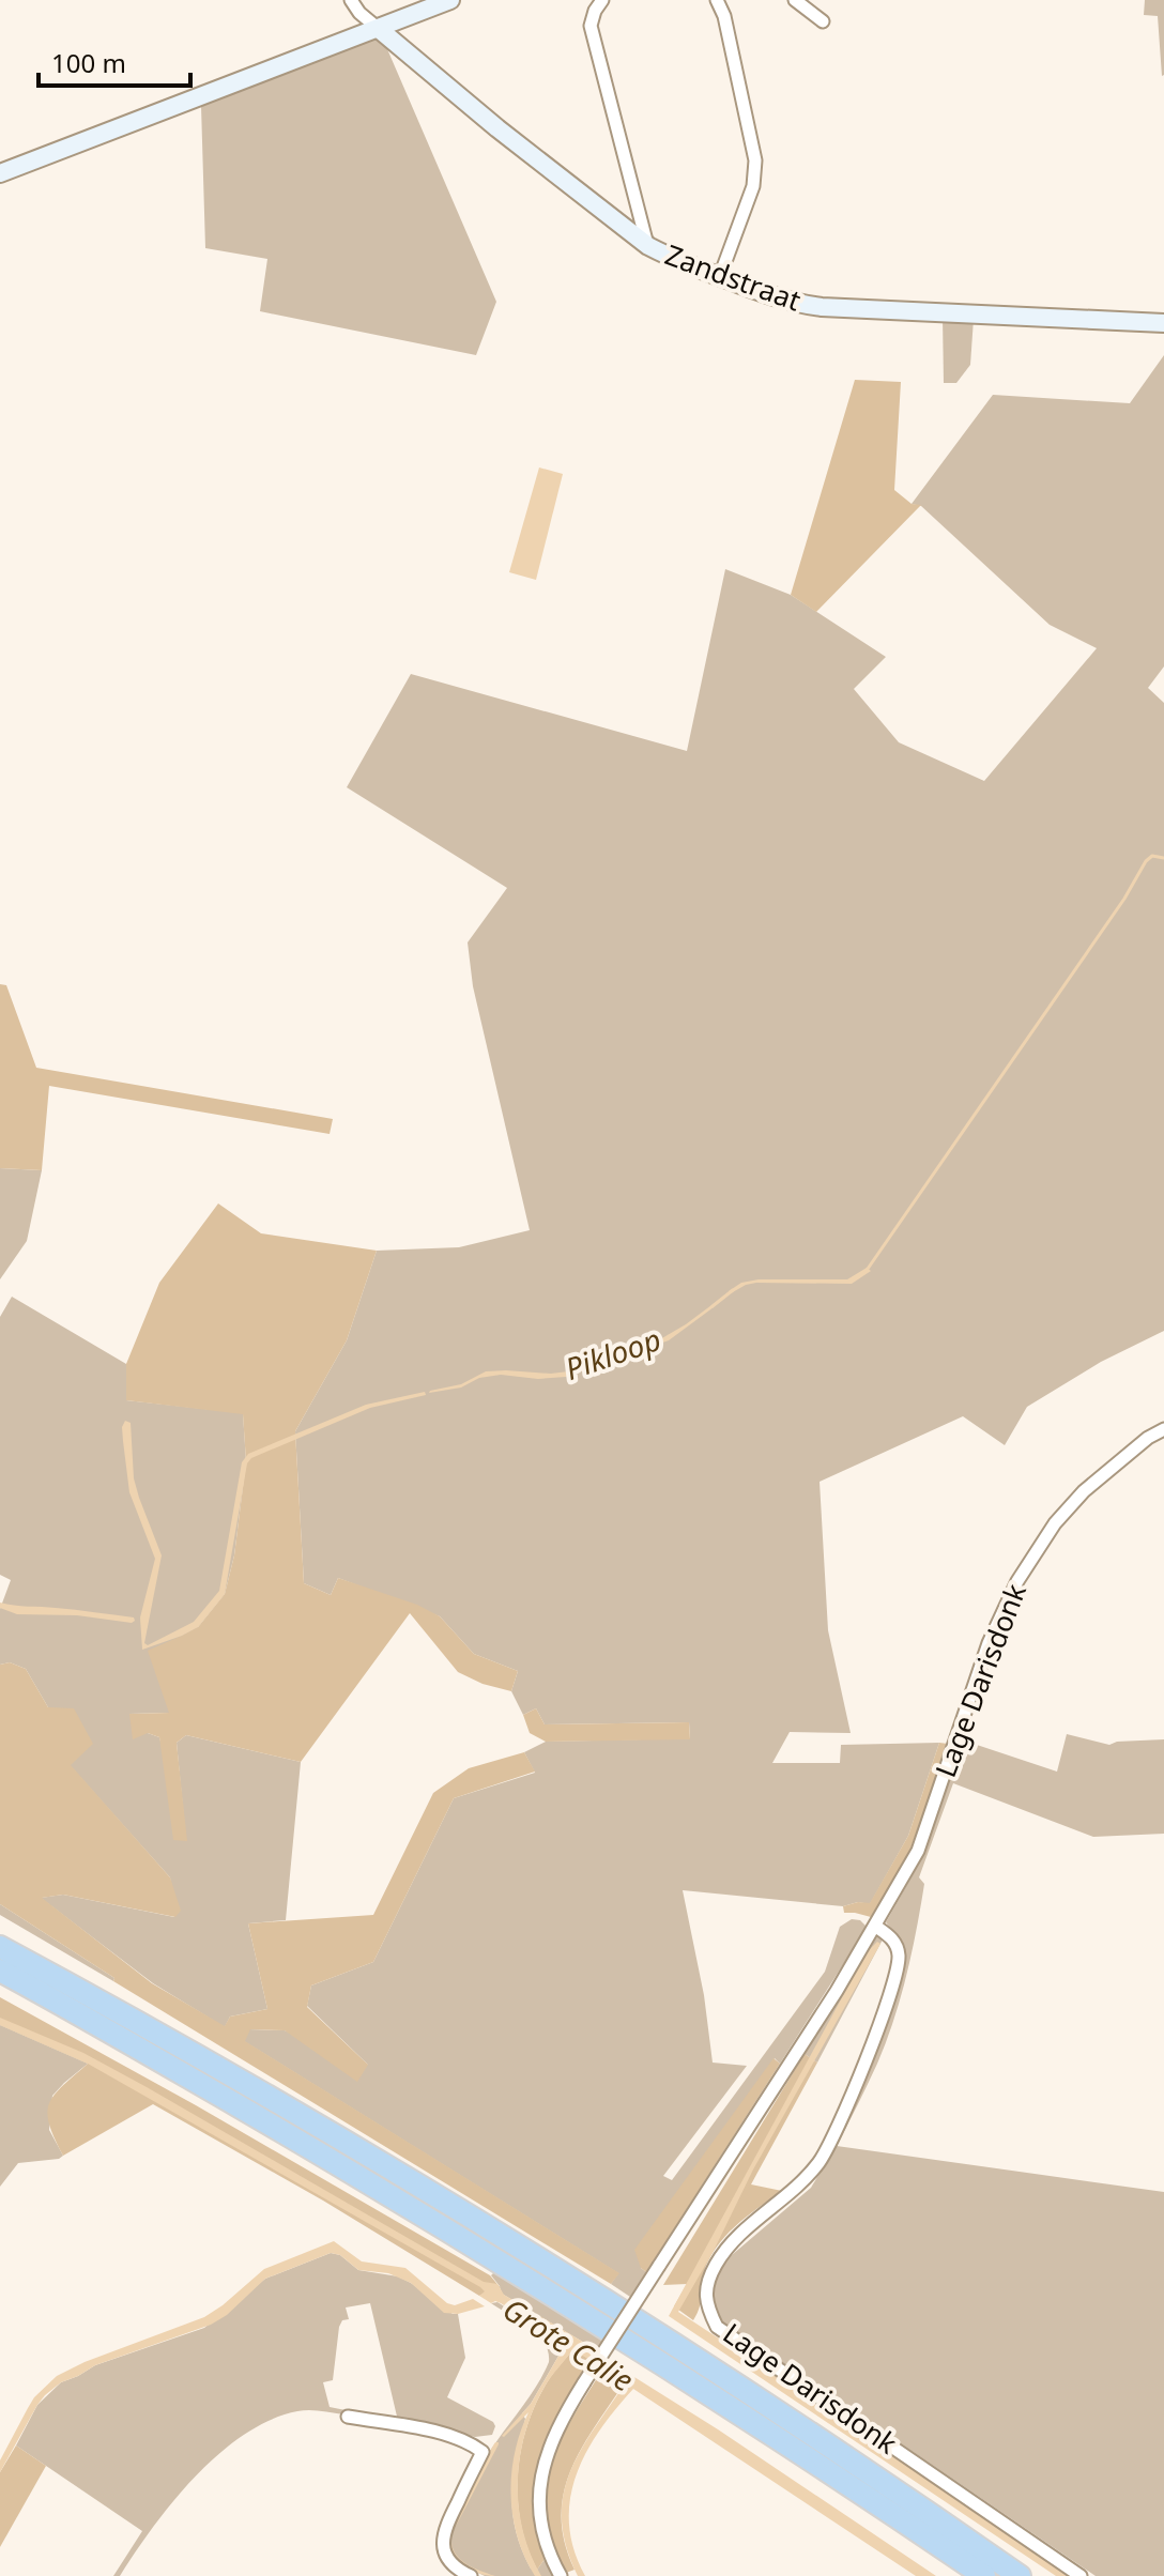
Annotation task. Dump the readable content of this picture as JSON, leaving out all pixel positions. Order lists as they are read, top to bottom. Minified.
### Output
{"streets":{"street":["Zandstraat","Lage Darisdonk"]},"water":["Pikloop","Grote Calie"],"scale_bar":"100 m"}
